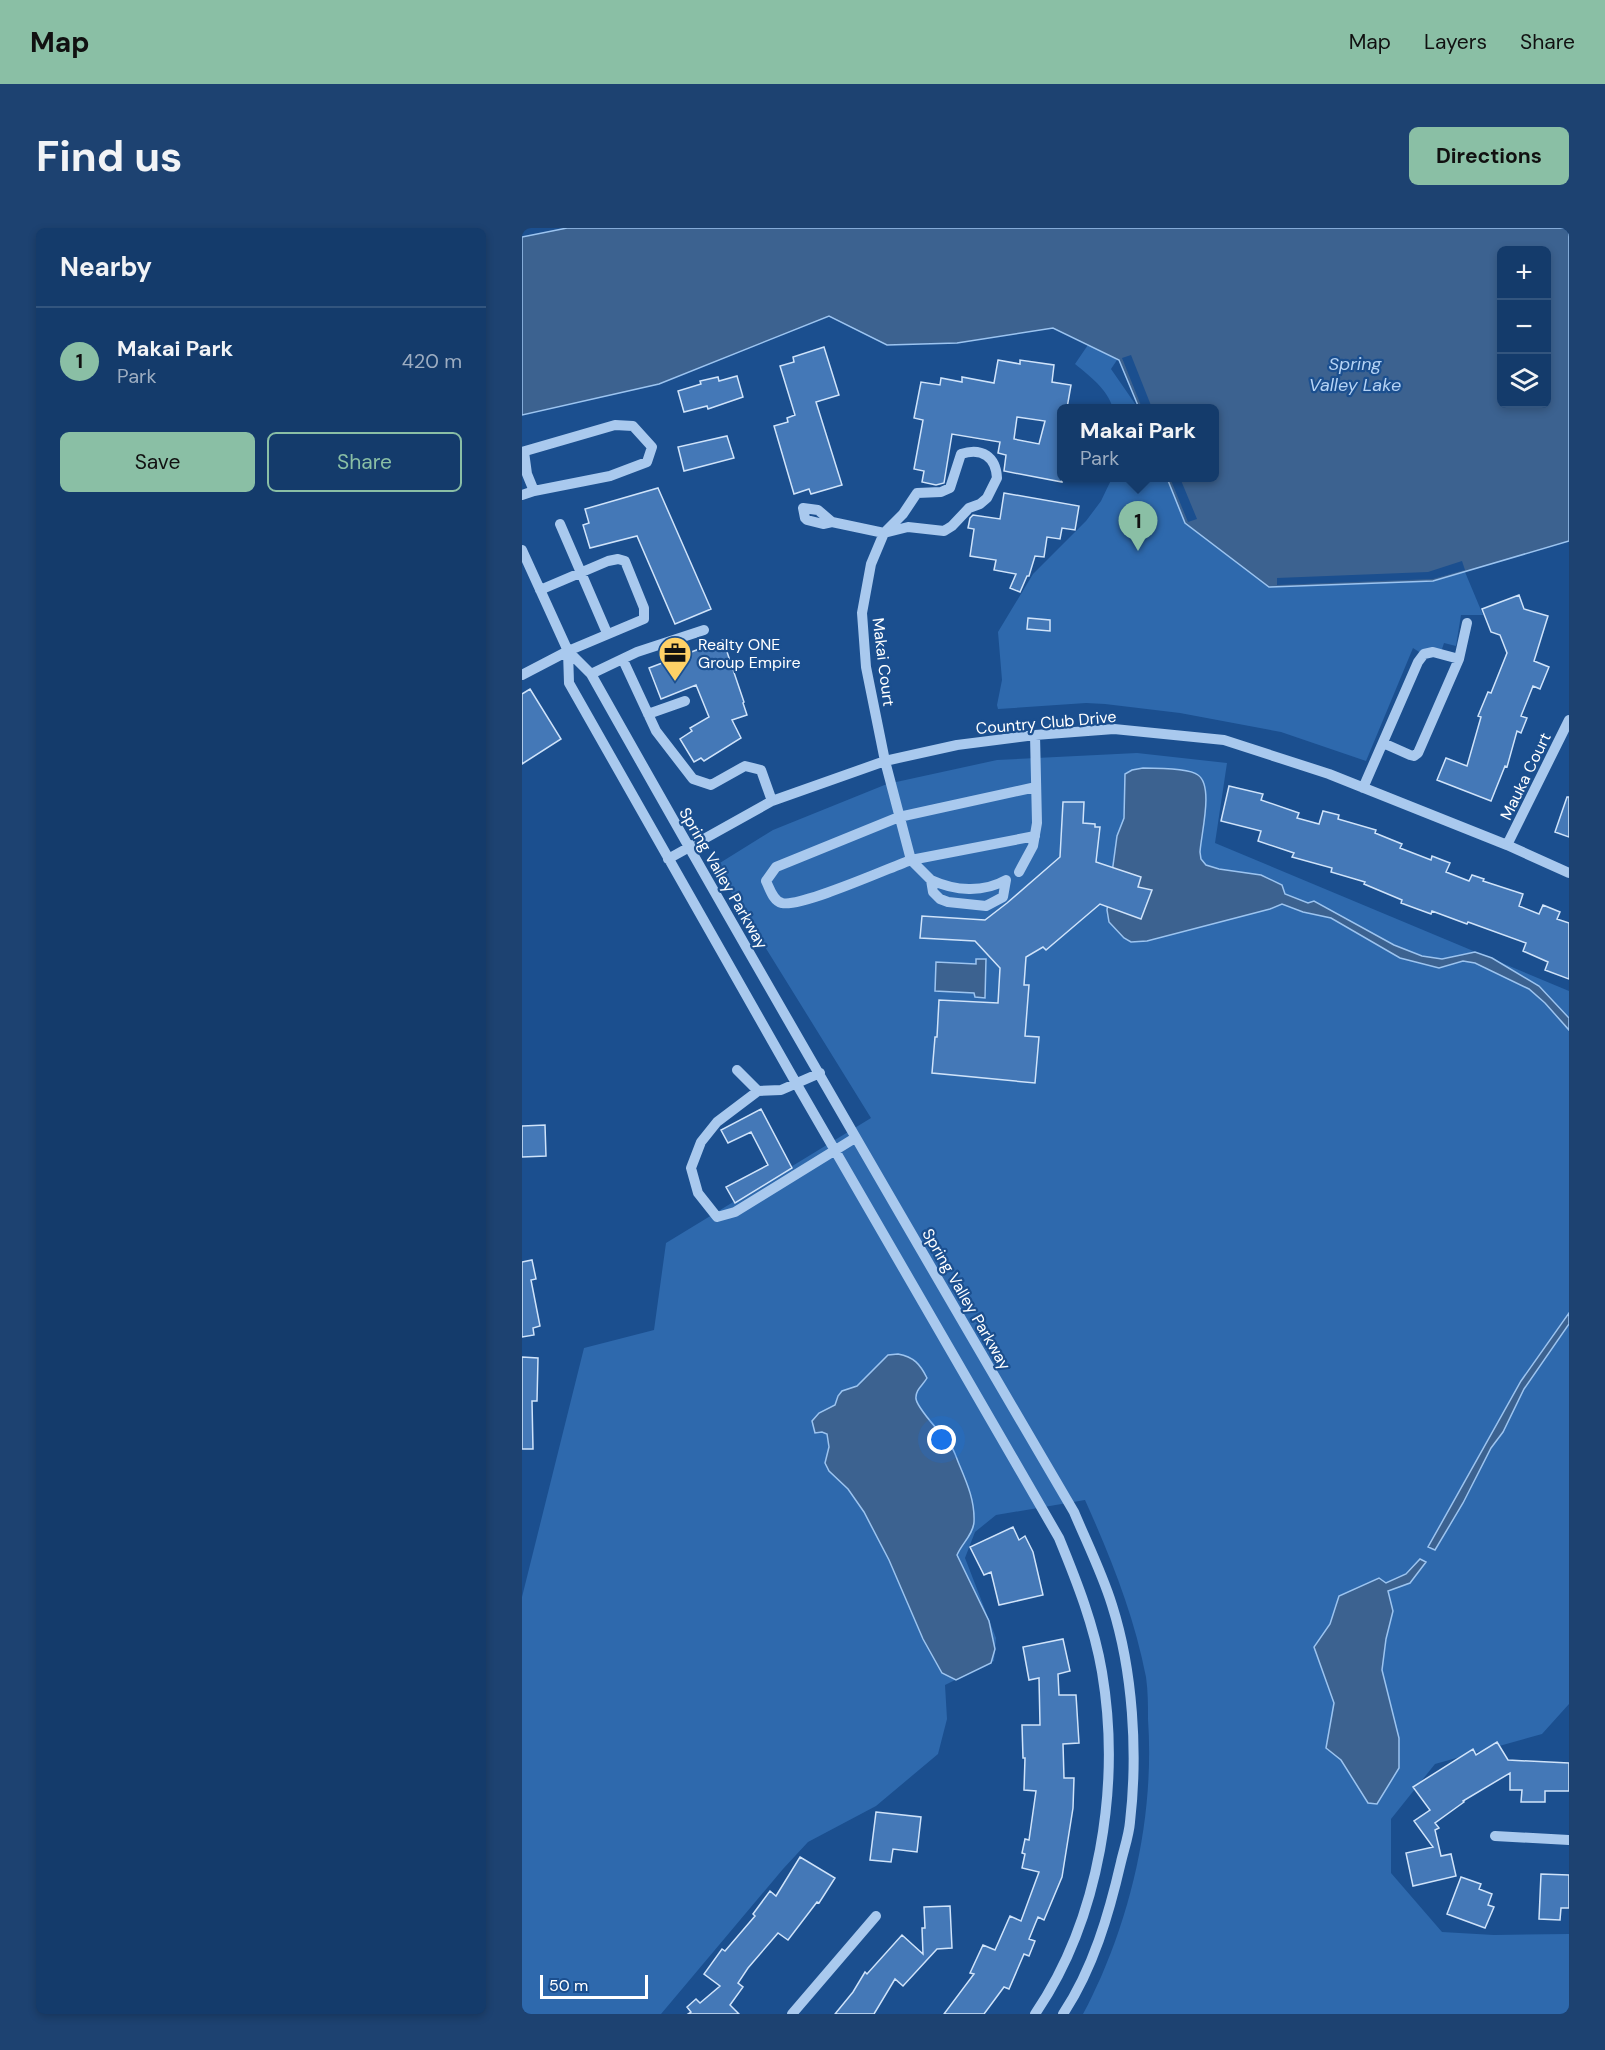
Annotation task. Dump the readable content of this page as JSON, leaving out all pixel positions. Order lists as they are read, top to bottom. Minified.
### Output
{"streets":{"street":["Makai Court","Country Club Drive","Mauka Court","Spring Valley Parkway"]},"crossings":[["Makai Court","Country Club Drive"],["Country Club Drive","Mauka Court"],["Country Club Drive","Spring Valley Parkway"]],"water":["Spring Valley Lake"],"places":{"office":["Realty ONE Group Empire"]},"scale_bar":"50 m","page":{"header":"Map","nav":["Map","Layers","Share"],"buttons":["Directions",["Save","Share"]],"title":"Find us","heading":"Nearby","map_buttons":["+","−"],"list":[{"mark":"1","name":"Makai Park","note":"Park","value":"420 m"}],"popup":["Makai Park","Park"],"pins":"1","scale":"50 m"}}
